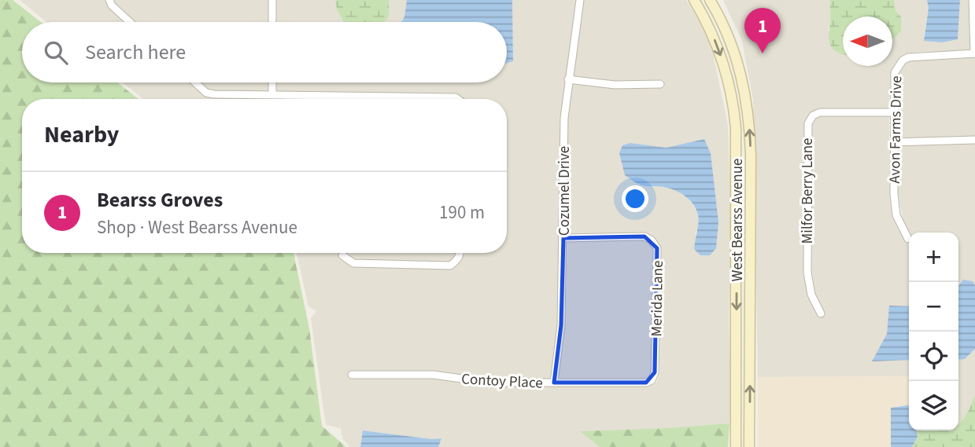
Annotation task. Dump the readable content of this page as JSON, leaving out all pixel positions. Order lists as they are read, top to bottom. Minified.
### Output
{"streets":{"main road":["West Bearss Avenue"],"street":["Avon Farms Drive","Cozumel Drive","Milfor Berry Lane","Merida Lane","Contoy Place"]},"crossings":[["Avon Farms Drive","Milfor Berry Lane"],["Cozumel Drive","Merida Lane"],["Cozumel Drive","Contoy Place"],["Merida Lane","Contoy Place"]],"north":"left","page":{"pins":"1","search":"Search here","heading":"Nearby","list":[{"mark":"1","name":"Bearss Groves","note":"Shop · West Bearss Avenue","value":"190 m"}],"map_buttons":["+","−"]}}
